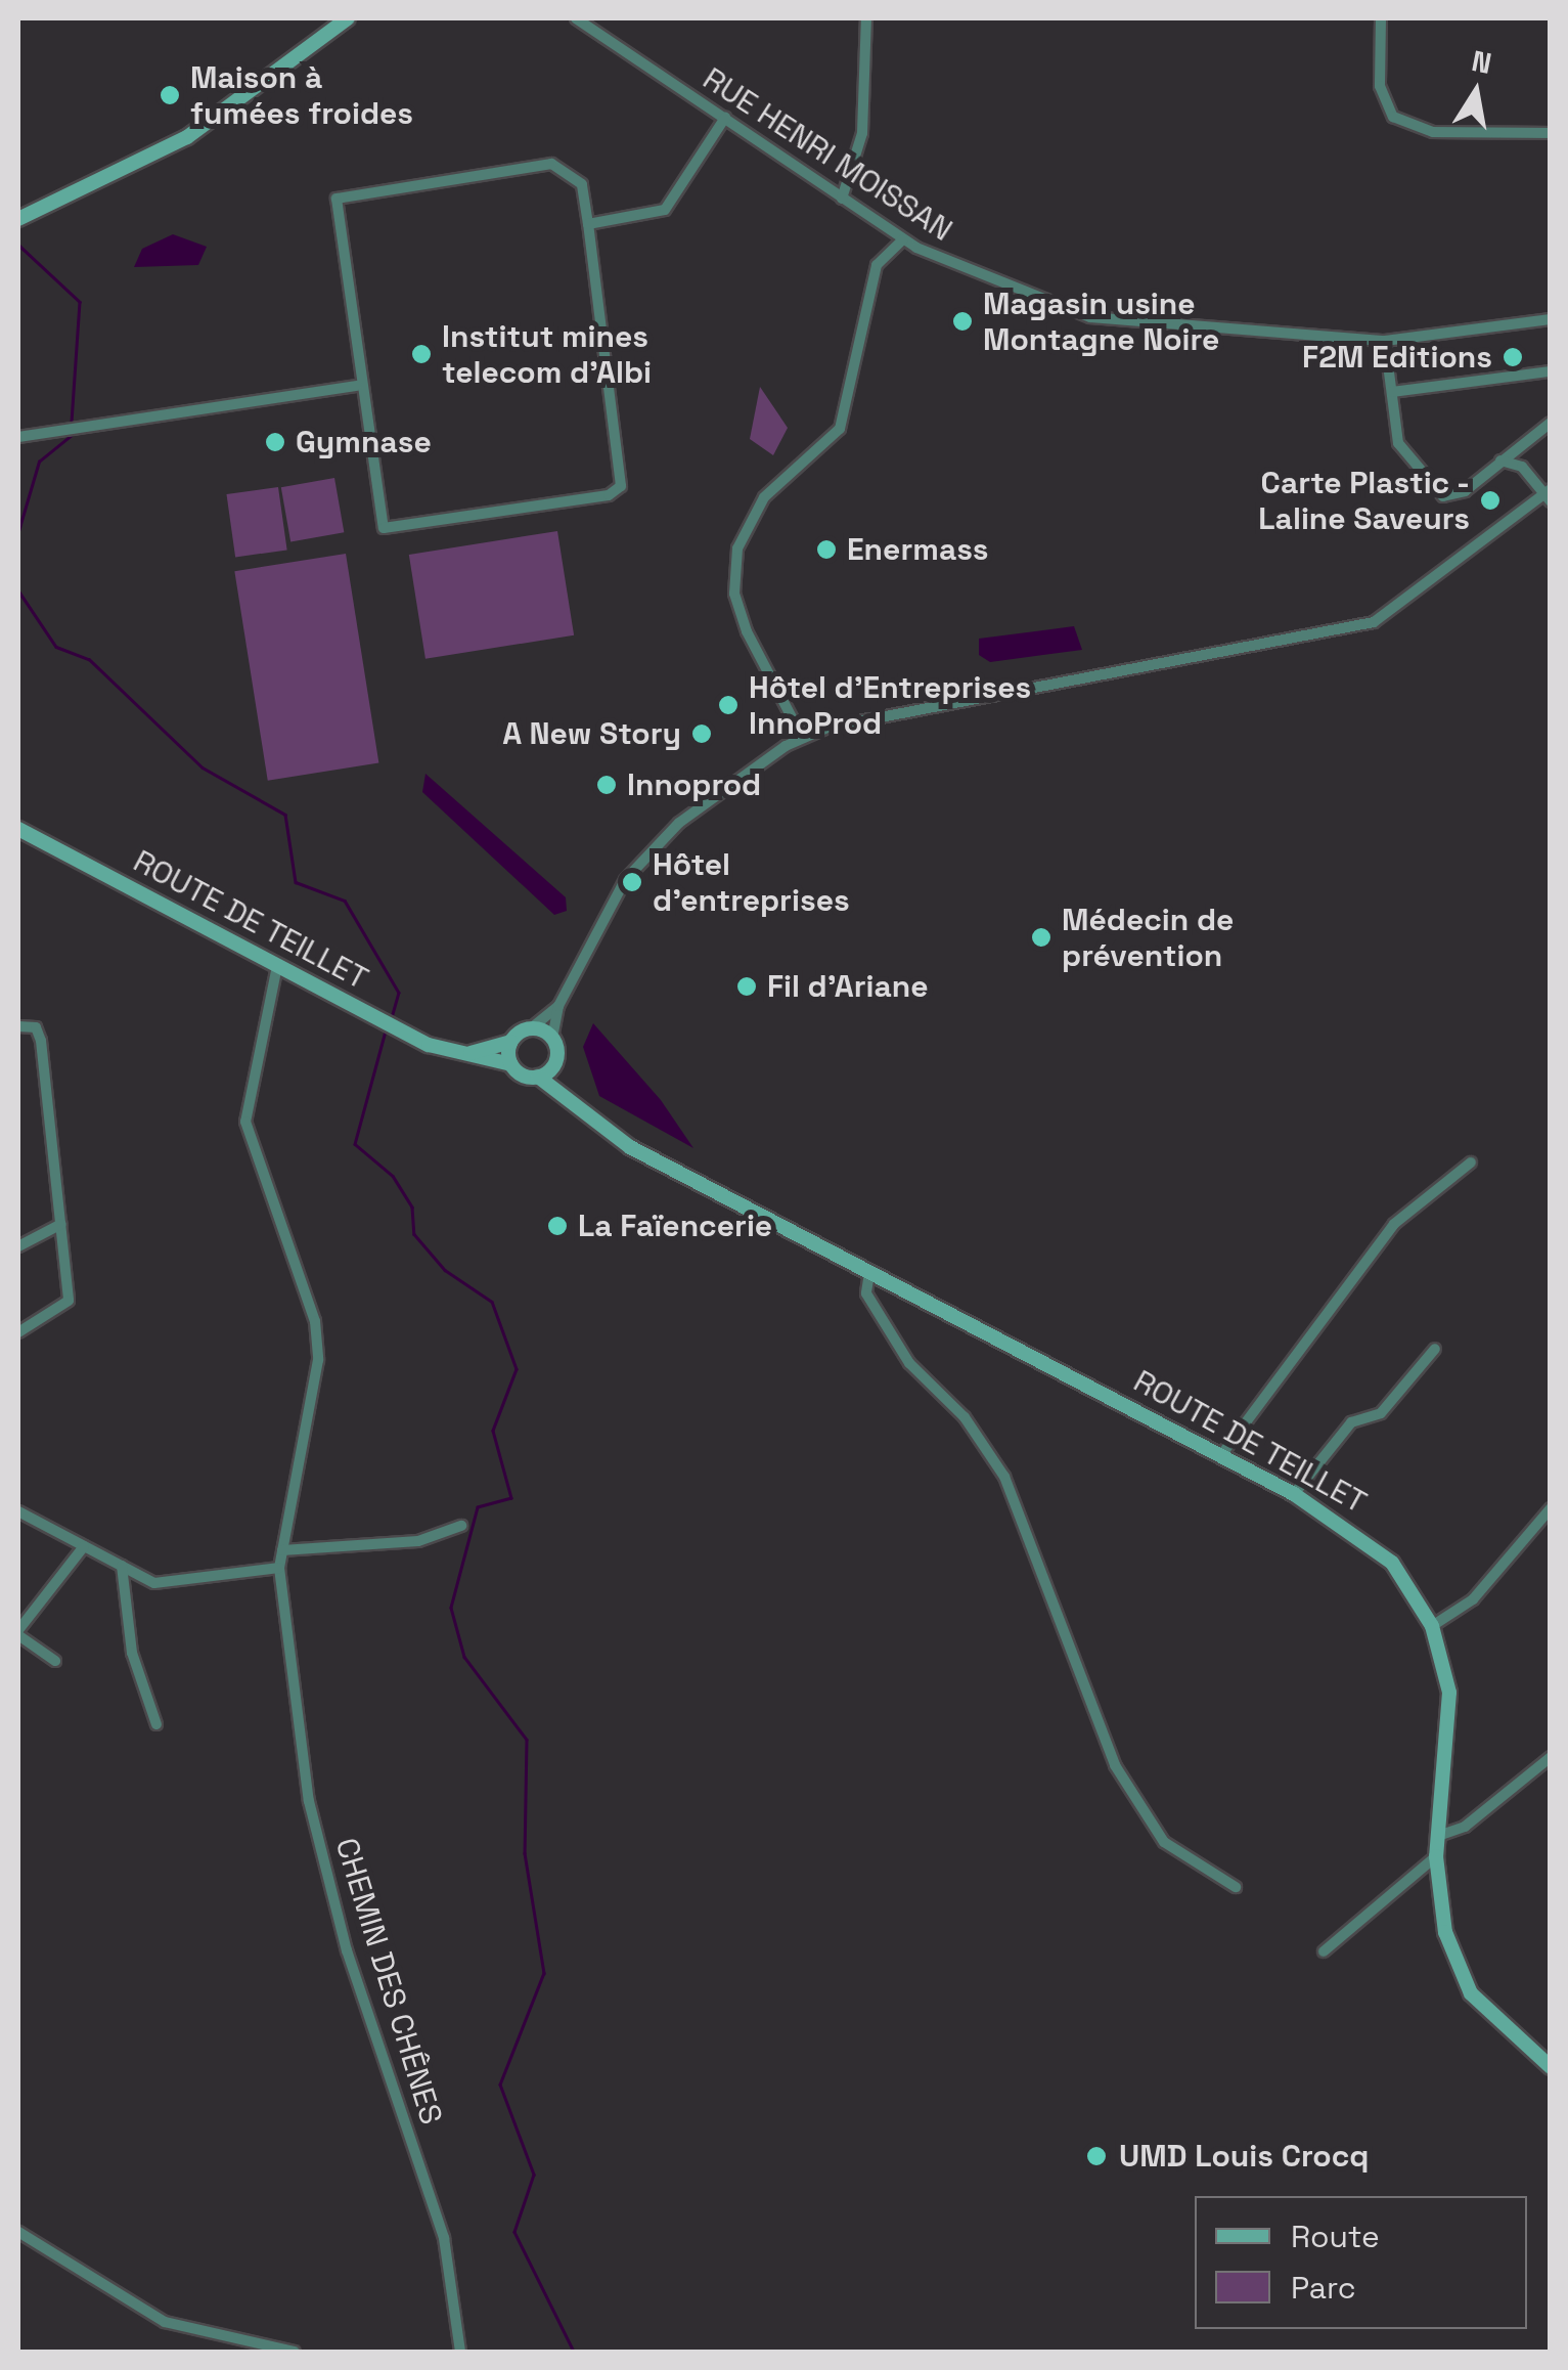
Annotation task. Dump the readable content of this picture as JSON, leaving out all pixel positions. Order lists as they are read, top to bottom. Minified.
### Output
{"streets":{"main road":["ROUTE DE TEILLET"],"street":["RUE HENRI MOISSAN","CHEMIN DES CHÊNES"]},"crossings":[["ROUTE DE TEILLET","CHEMIN DES CHÊNES"]],"places":["Maison à fumées froides","Magasin usine Montagne Noire","Institut mines telecom d'Albi","F2M Editions","Gymnase","Carte Plastic - Laline Saveurs","Enermass","Hôtel d'Entreprises InnoProd","A New Story","Innoprod","Hôtel d'entreprises","Médecin de prévention","Fil d'Ariane","La Faïencerie","UMD Louis Crocq"],"legend":["Route","Parc"],"north":"top"}
